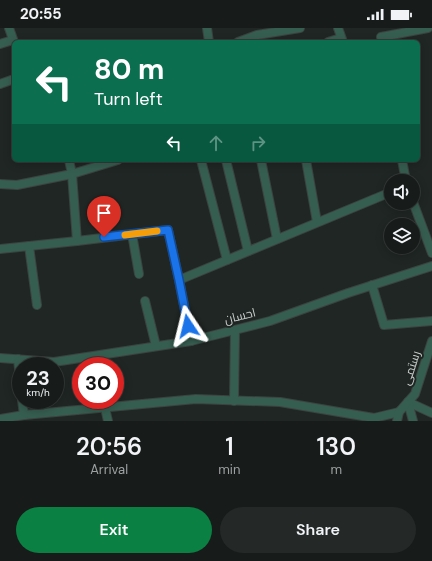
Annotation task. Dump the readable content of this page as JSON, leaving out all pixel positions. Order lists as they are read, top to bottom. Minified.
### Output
{"streets":{"street":["احسان","رستمی"]},"page":{"status":"20:55","turn":["80 m","Turn left"],"speed":"23 km/h","limit":"30","eta":["20:56","Arrival","1","min","130","m"],"buttons":["Exit","Share"]}}
